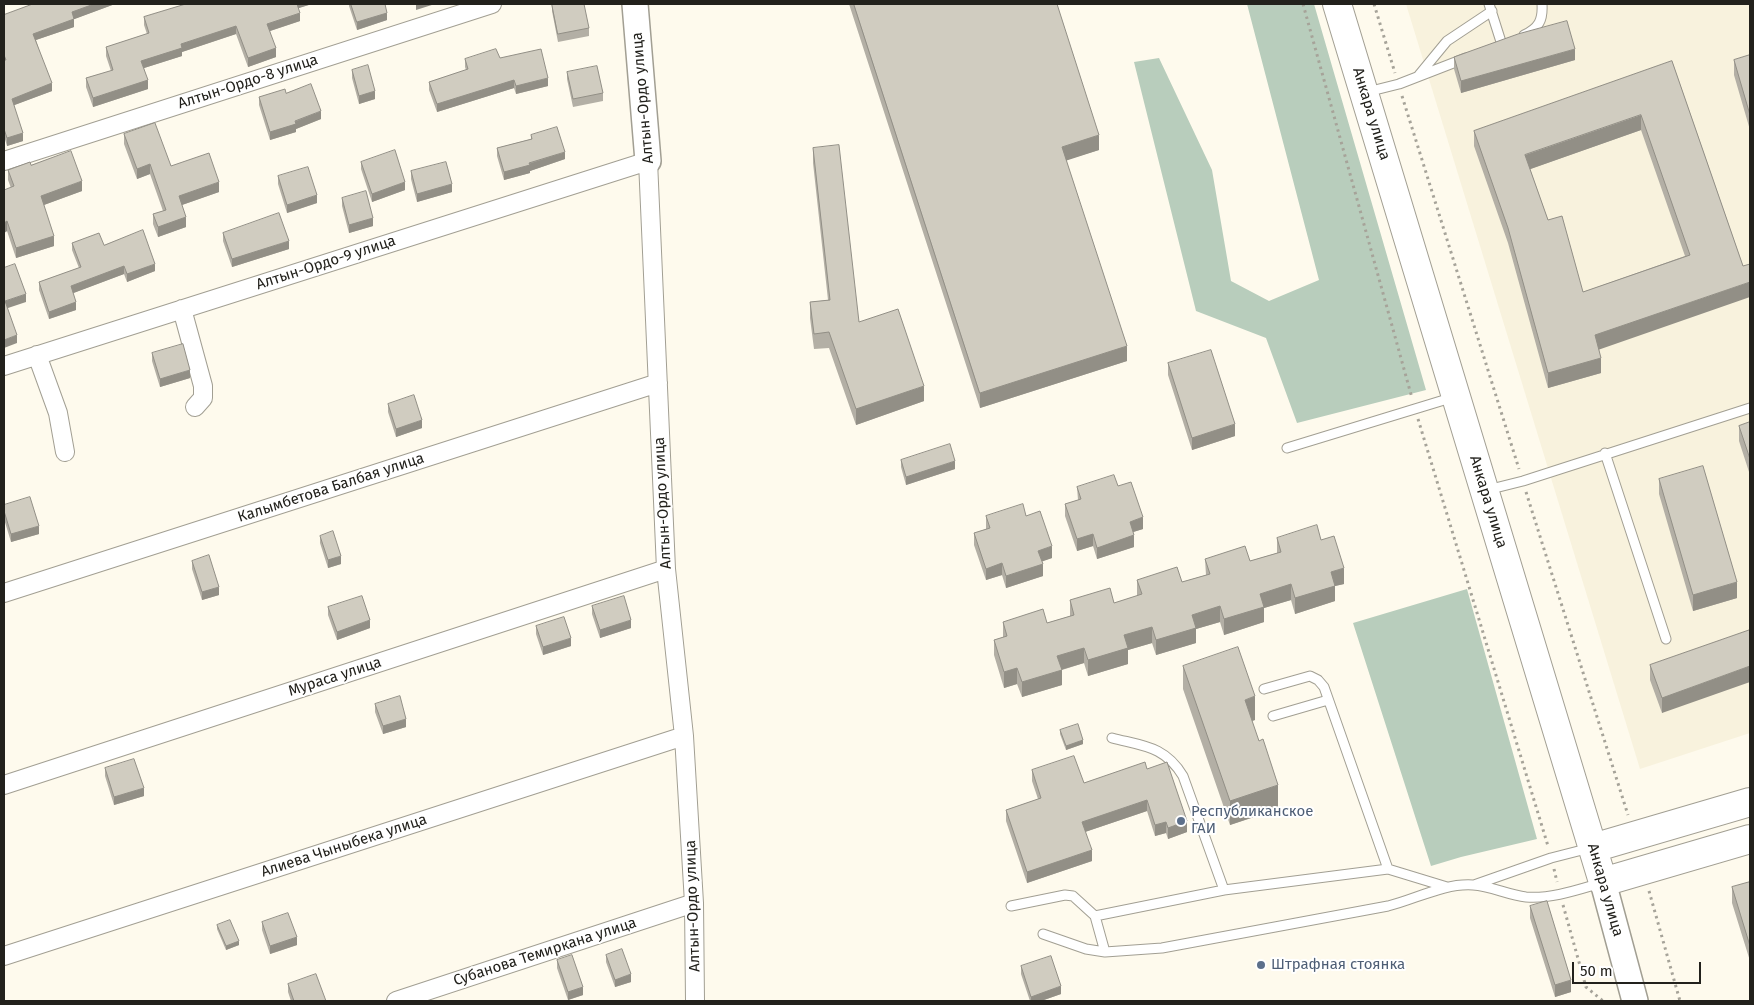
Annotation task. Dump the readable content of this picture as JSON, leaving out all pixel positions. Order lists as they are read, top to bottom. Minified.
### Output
{"streets":{"main road":["Анкара улица"],"street":["Алтын-Ордо-8 улица","Алтын-Ордо улица","Алтын-Ордо-9 улица","Калымбетова Балбая улица","Мураса улица","Алиева Чыныбека улица","Субанова Темиркана улица"]},"crossings":[["Алтын-Ордо улица","Алтын-Ордо-9 улица"],["Алтын-Ордо улица","Калымбетова Балбая улица"],["Алтын-Ордо улица","Мураса улица"],["Алтын-Ордо улица","Алиева Чыныбека улица"],["Алтын-Ордо улица","Субанова Темиркана улица"]],"places":["Республиканское ГАИ","Штрафная стоянка"],"scale_bar":"50 m"}
